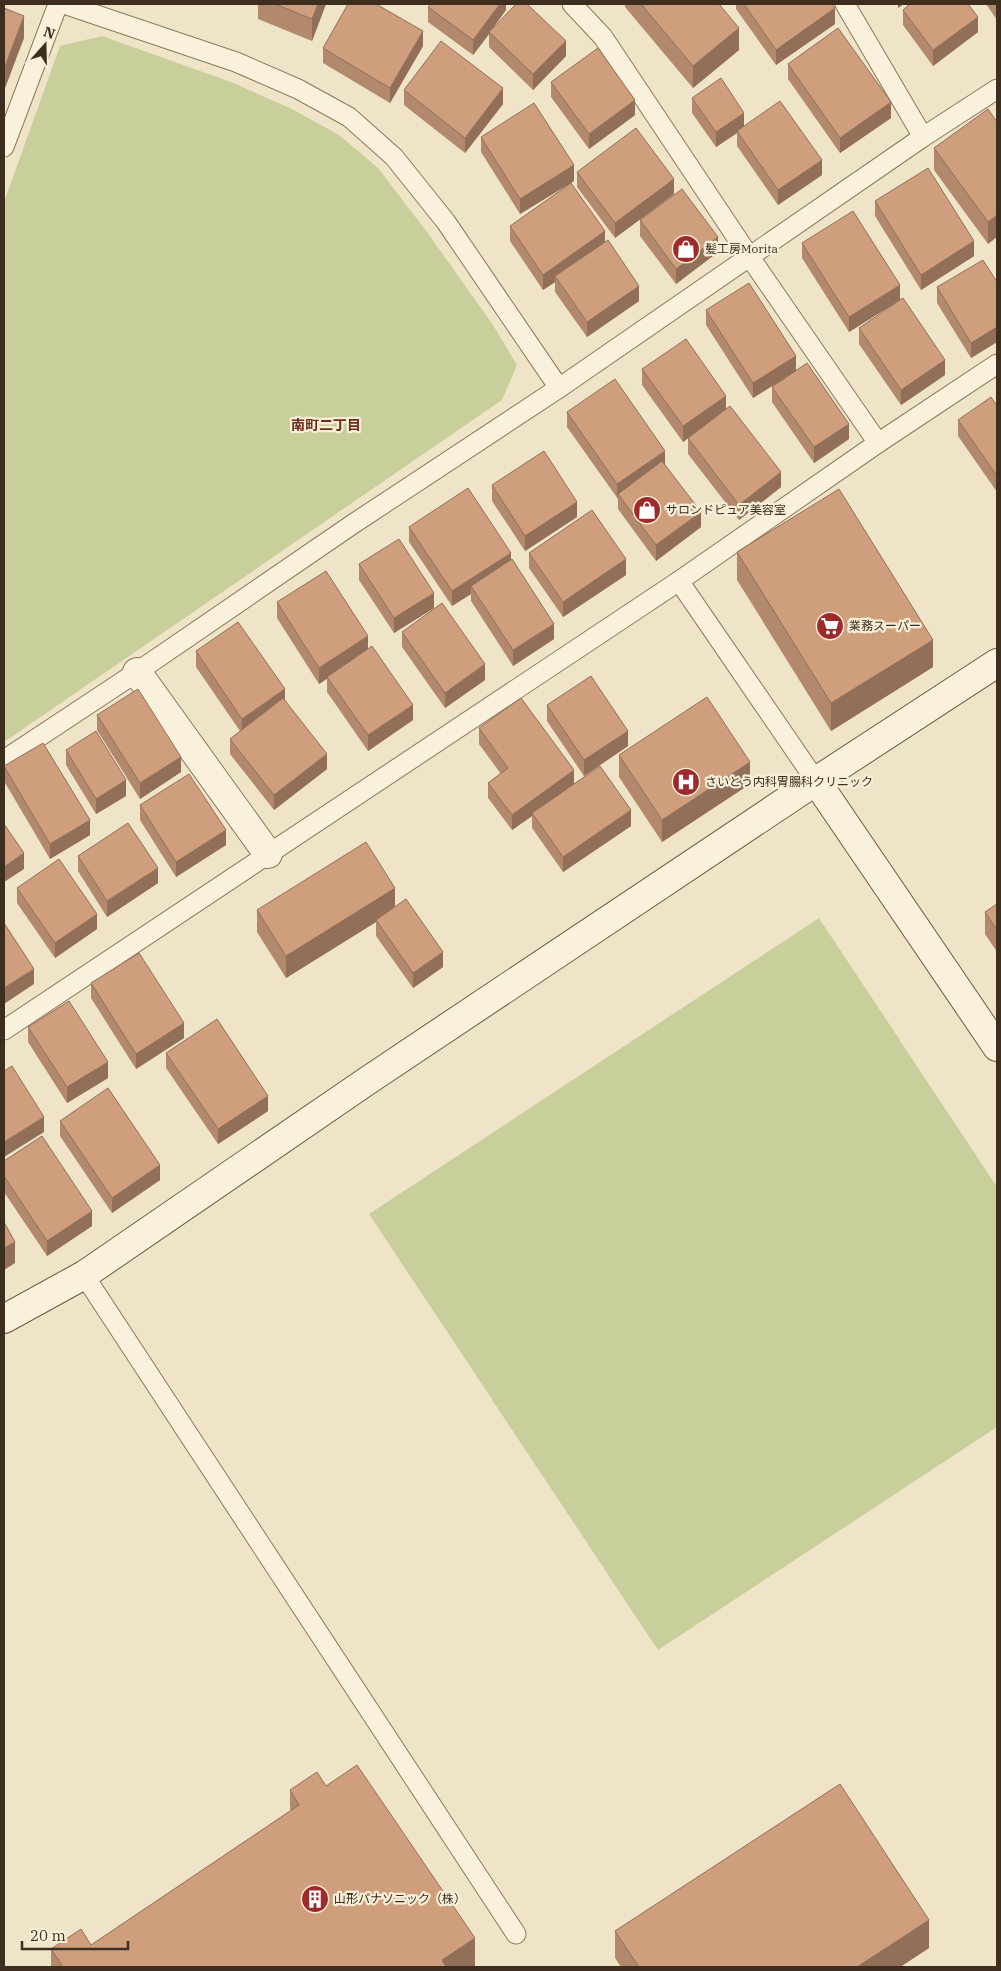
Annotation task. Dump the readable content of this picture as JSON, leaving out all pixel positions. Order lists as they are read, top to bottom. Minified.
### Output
{"districts":["南町二丁目"],"places":{"shop":["髪工房Morita","サロンドピュア美容室"],"supermarket":["業務スーパー"],"hospital":["さいとう内科胃腸科クリニック"],"building":["山形パナソニック（株）"]},"scale_bar":"20 m","north":"top"}
